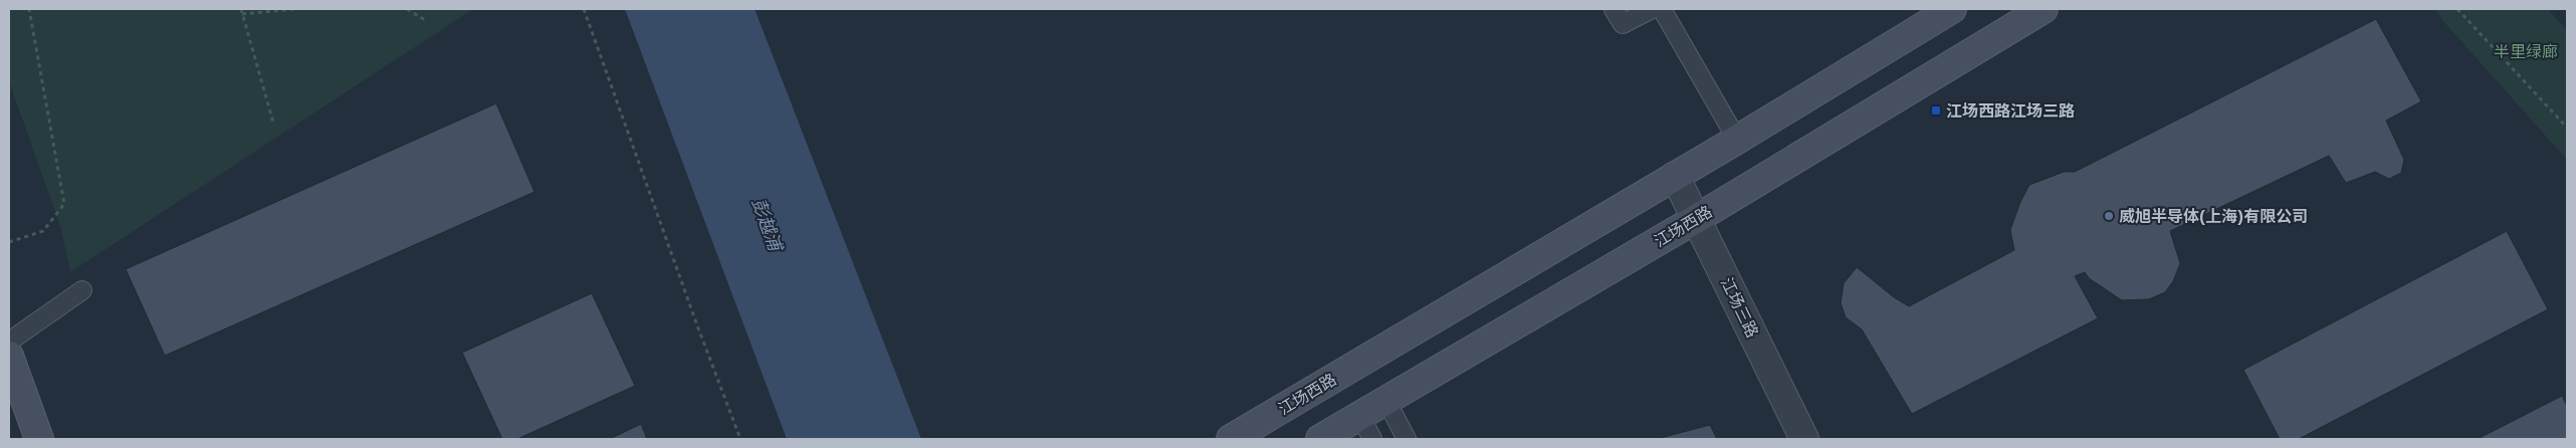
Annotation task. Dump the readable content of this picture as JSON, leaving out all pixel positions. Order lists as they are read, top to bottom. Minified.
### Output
{"streets":{"main road":["江场西路"],"street":["江场三路"]},"crossings":[["江场西路","江场三路"]],"water":["彭越浦"],"parks":["半里绿廊"],"places":{"transit":["江场西路江场三路"],"other":["威旭半导体(上海)有限公司"]}}
